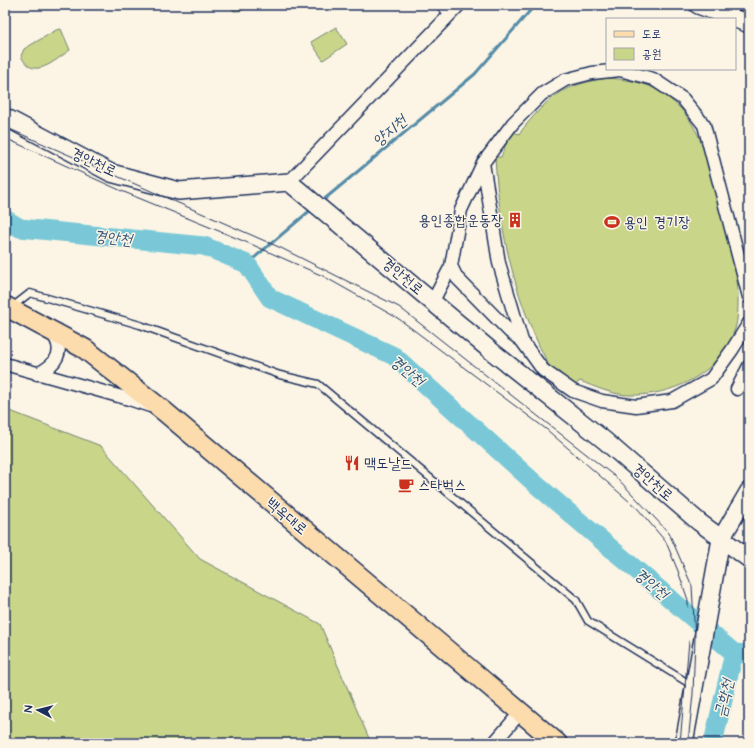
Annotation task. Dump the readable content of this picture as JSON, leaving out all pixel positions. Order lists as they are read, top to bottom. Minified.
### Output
{"streets":{"main road":["경안천로","백옥대로"]},"water":["양지천","경안천","금학천"],"places":{"building":["용인종합운동장"],"sports":["용인 경기장"],"restaurant":["맥도날드"],"cafe":["스타벅스"]},"legend":["도로","공원"],"north":"left"}
